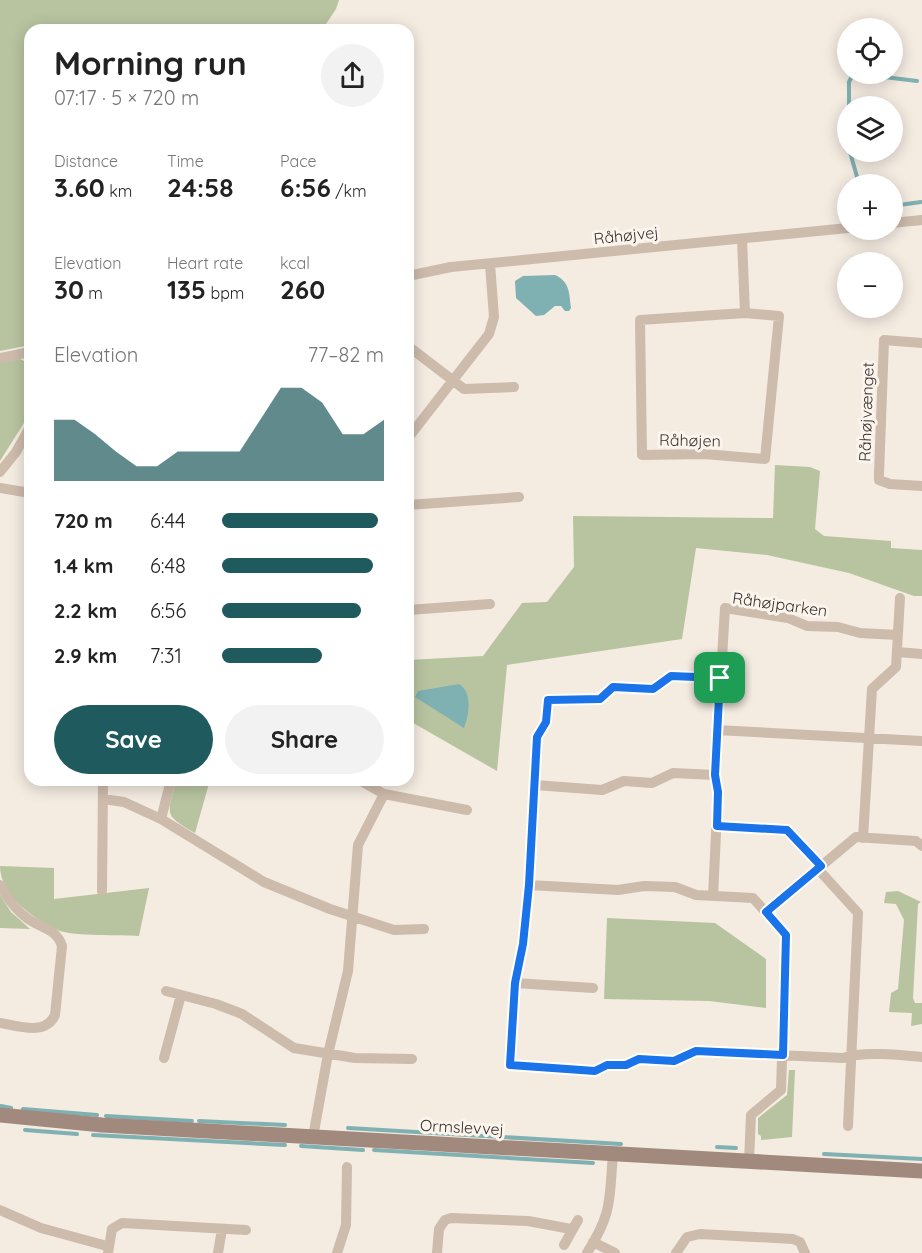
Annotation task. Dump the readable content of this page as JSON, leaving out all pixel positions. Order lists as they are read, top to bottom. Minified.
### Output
{"streets":{"street":["Råhøjvej","Råhøjvænget","Råhøjen","Råhøjparken","Ormslevvej"]},"page":{"map_buttons":["+","−"],"heading":["Morning run","07:17 · 5 × 720 m"],"stats":[["Distance","3.60 km"],["Time","24:58"],["Pace","6:56 /km"],["Elevation","30 m"],["Heart rate","135 bpm"],["kcal","260"]],"chart":["Elevation","77–82 m"],"list":[{"name":"720 m","note":"6:44"},{"name":"1.4 km","note":"6:48"},{"name":"2.2 km","note":"6:56"},{"name":"2.9 km","note":"7:31"}],"buttons":["Save","Share"]}}
